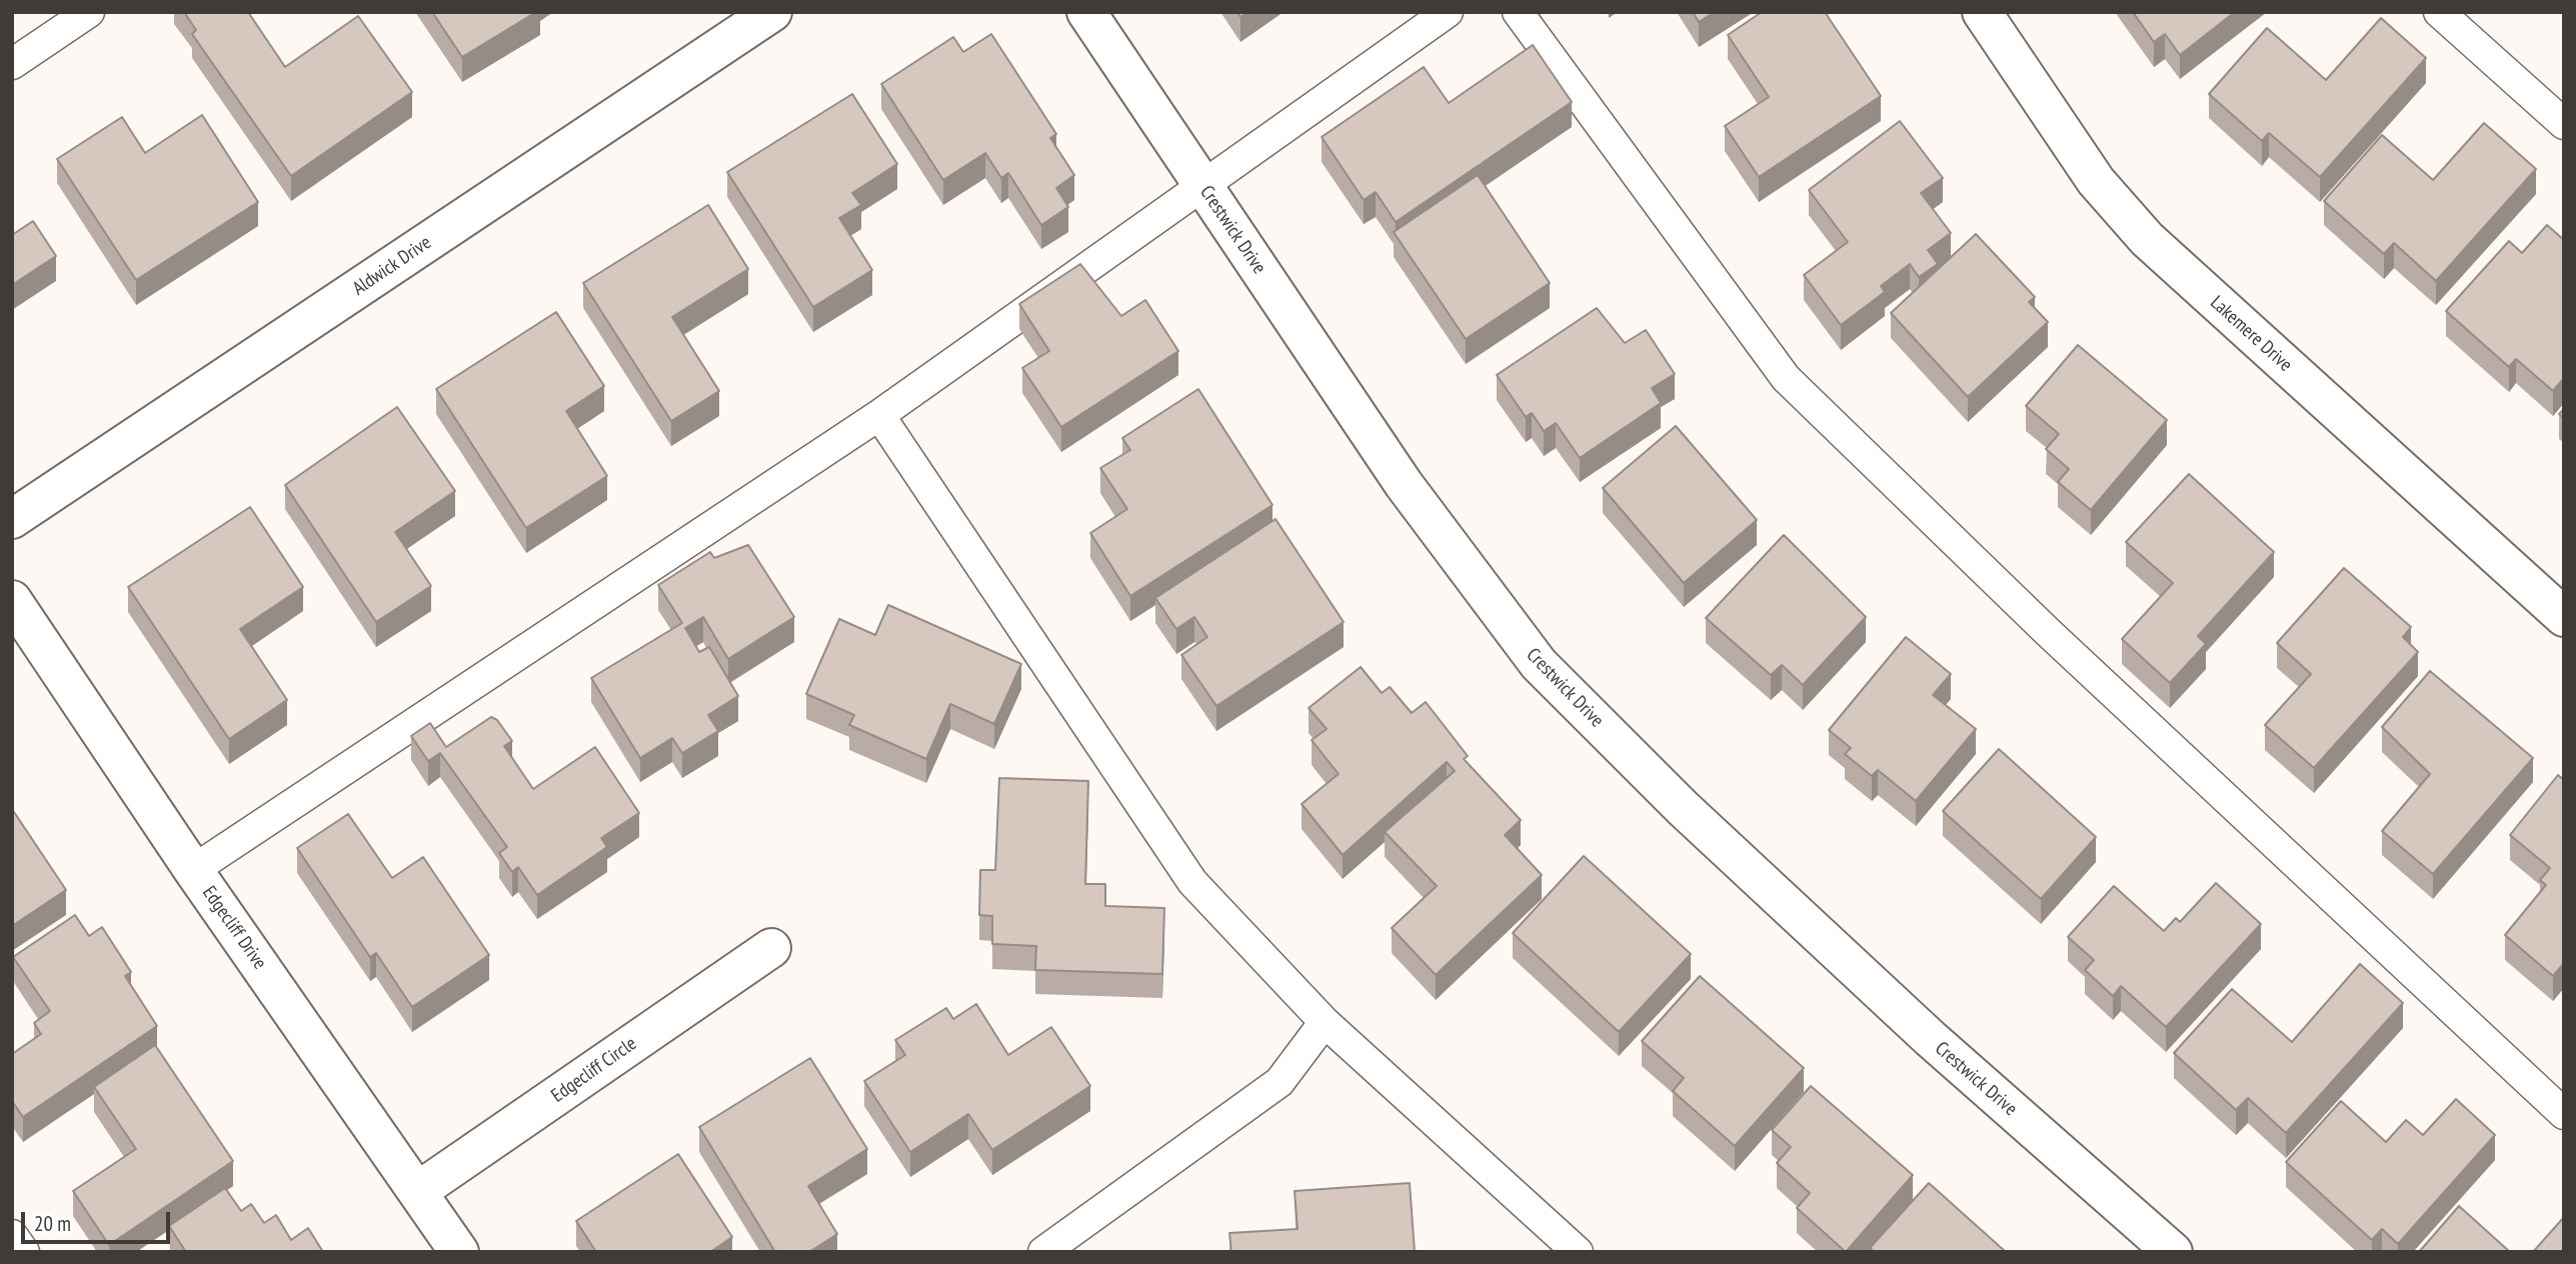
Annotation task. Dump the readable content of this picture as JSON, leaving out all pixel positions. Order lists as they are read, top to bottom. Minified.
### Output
{"streets":{"street":["Crestwick Drive","Aldwick Drive","Lakemere Drive","Edgecliff Drive","Edgecliff Circle"]},"crossings":[["Edgecliff Drive","Edgecliff Circle"]],"scale_bar":"20 m"}
